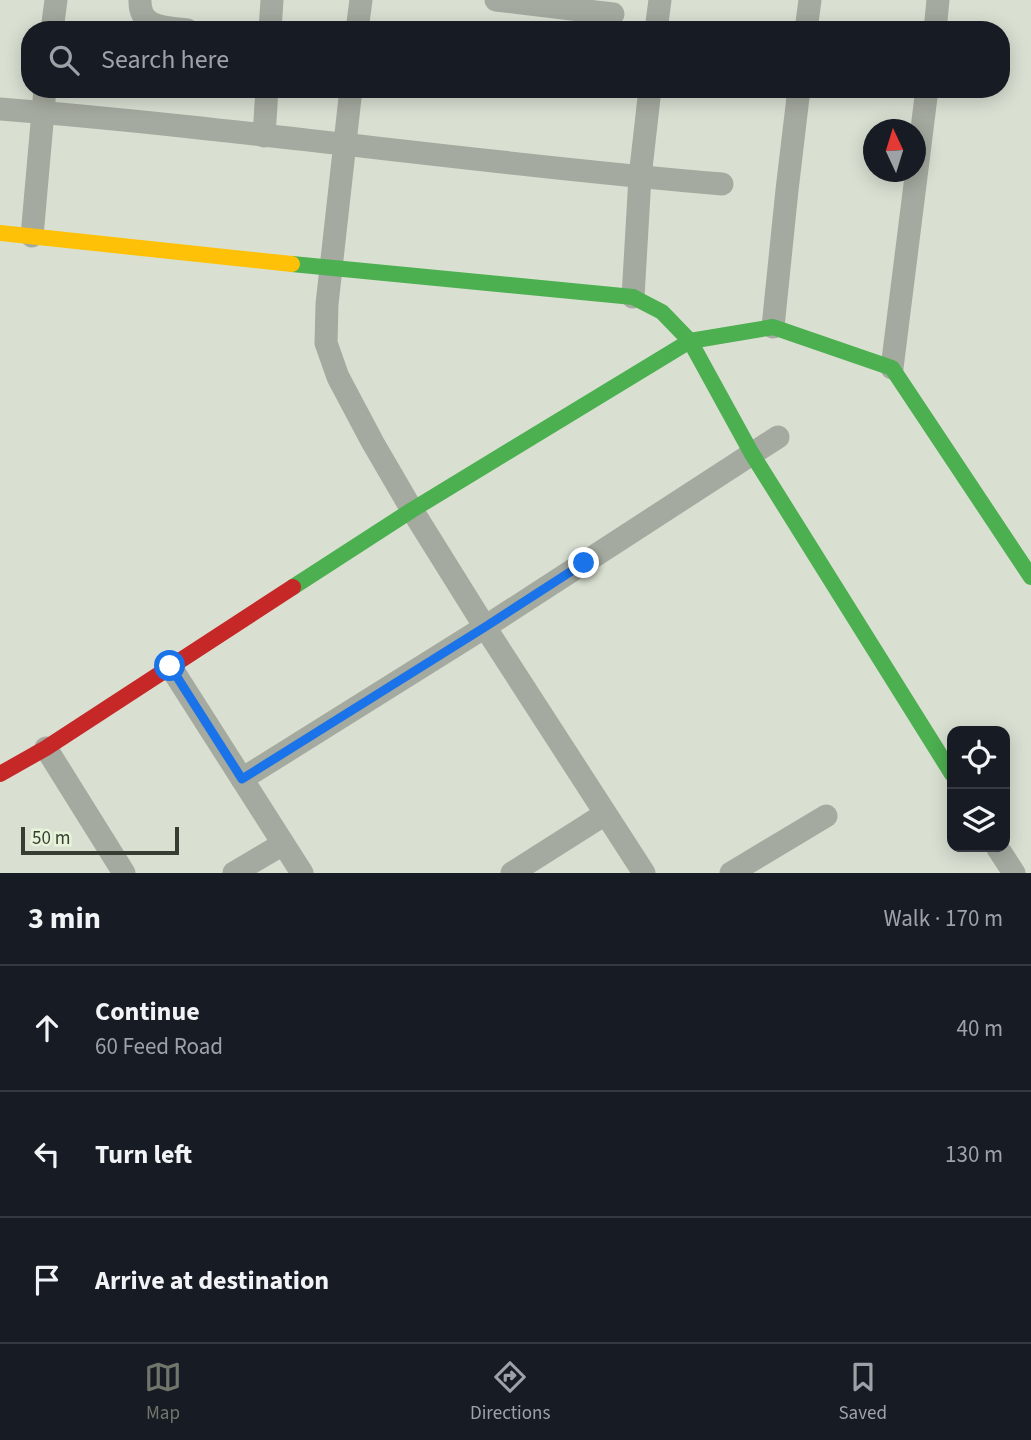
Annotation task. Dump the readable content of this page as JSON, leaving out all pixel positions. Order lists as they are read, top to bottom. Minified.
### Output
{"scale_bar":"50 m","north":"top","page":{"search":"Search here","scale":"50 m","heading":["3 min","Walk · 170 m"],"list":[["Continue","60 Feed Road","40 m"],["Turn left","130 m"],"Arrive at destination"],"nav":["Map","Directions","Saved"]}}
